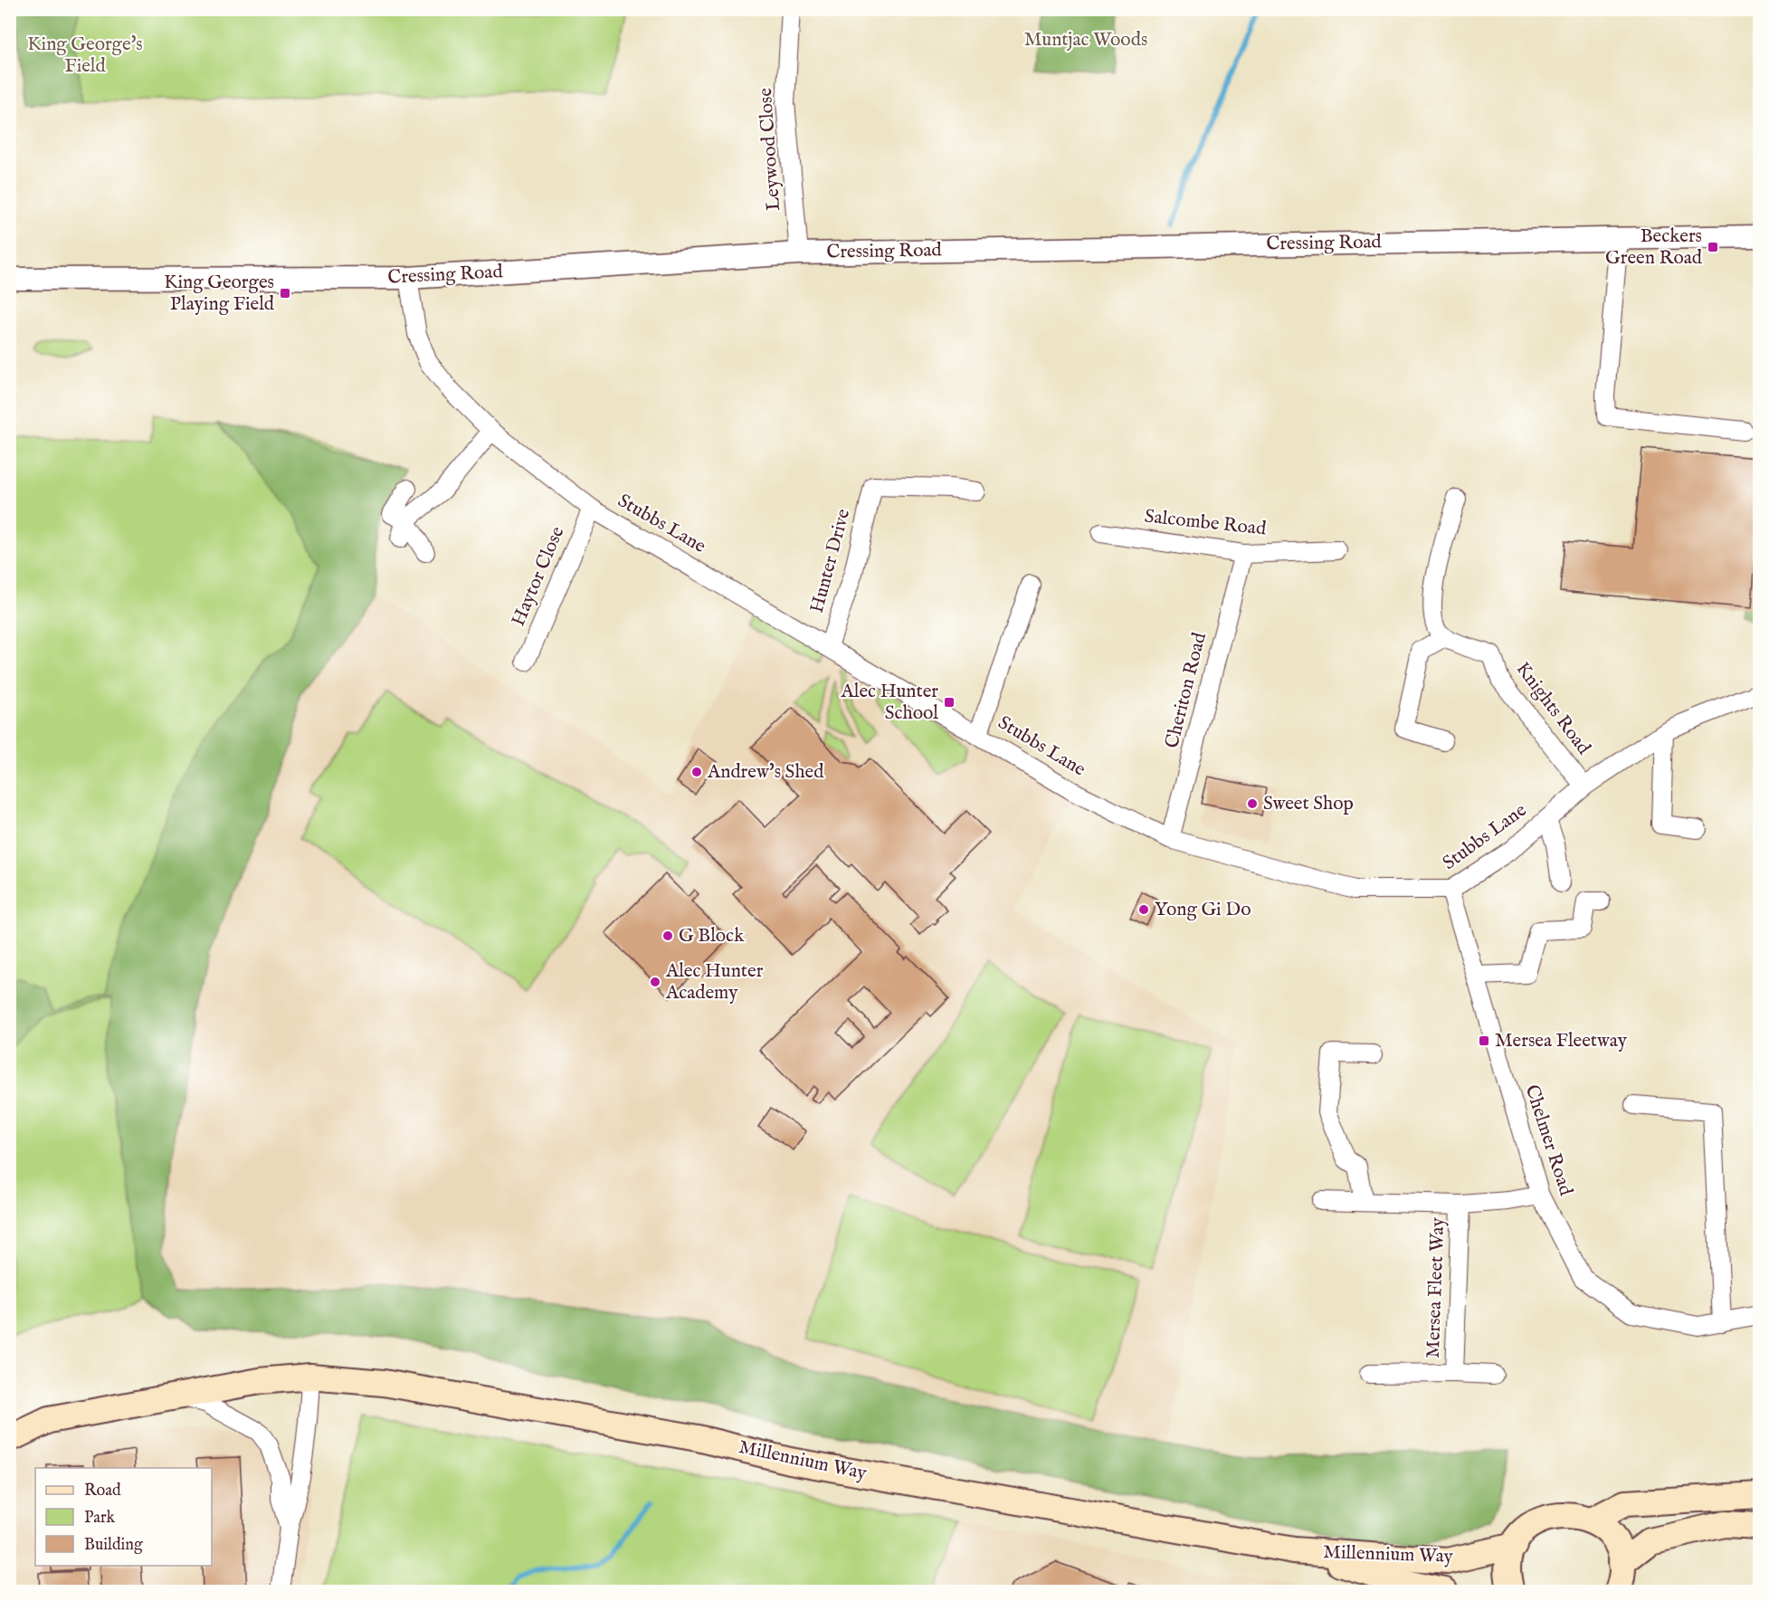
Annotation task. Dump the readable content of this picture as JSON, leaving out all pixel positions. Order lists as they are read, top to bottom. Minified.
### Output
{"streets":{"main road":["Millennium Way"],"street":["Leywood Close","Cressing Road","Salcombe Road","Stubbs Lane","Hunter Drive","Haytor Close","Cheriton Road","Knights Road","Chelmer Road","Mersea Fleet Way"]},"crossings":[["Leywood Close","Cressing Road"],["Cressing Road","Stubbs Lane"],["Salcombe Road","Cheriton Road"],["Stubbs Lane","Hunter Drive"],["Stubbs Lane","Haytor Close"],["Stubbs Lane","Cheriton Road"],["Stubbs Lane","Knights Road"],["Stubbs Lane","Chelmer Road"],["Chelmer Road","Mersea Fleet Way"]],"parks":["Muntjac Woods","King George's Field"],"places":{"transit":["Beckers Green Road","King Georges Playing Field","Alec Hunter School","Mersea Fleetway"],"other":["Andrew's Shed","Sweet Shop","Yong Gi Do","G Block","Alec Hunter Academy"]},"legend":["Road","Park","Building"]}
